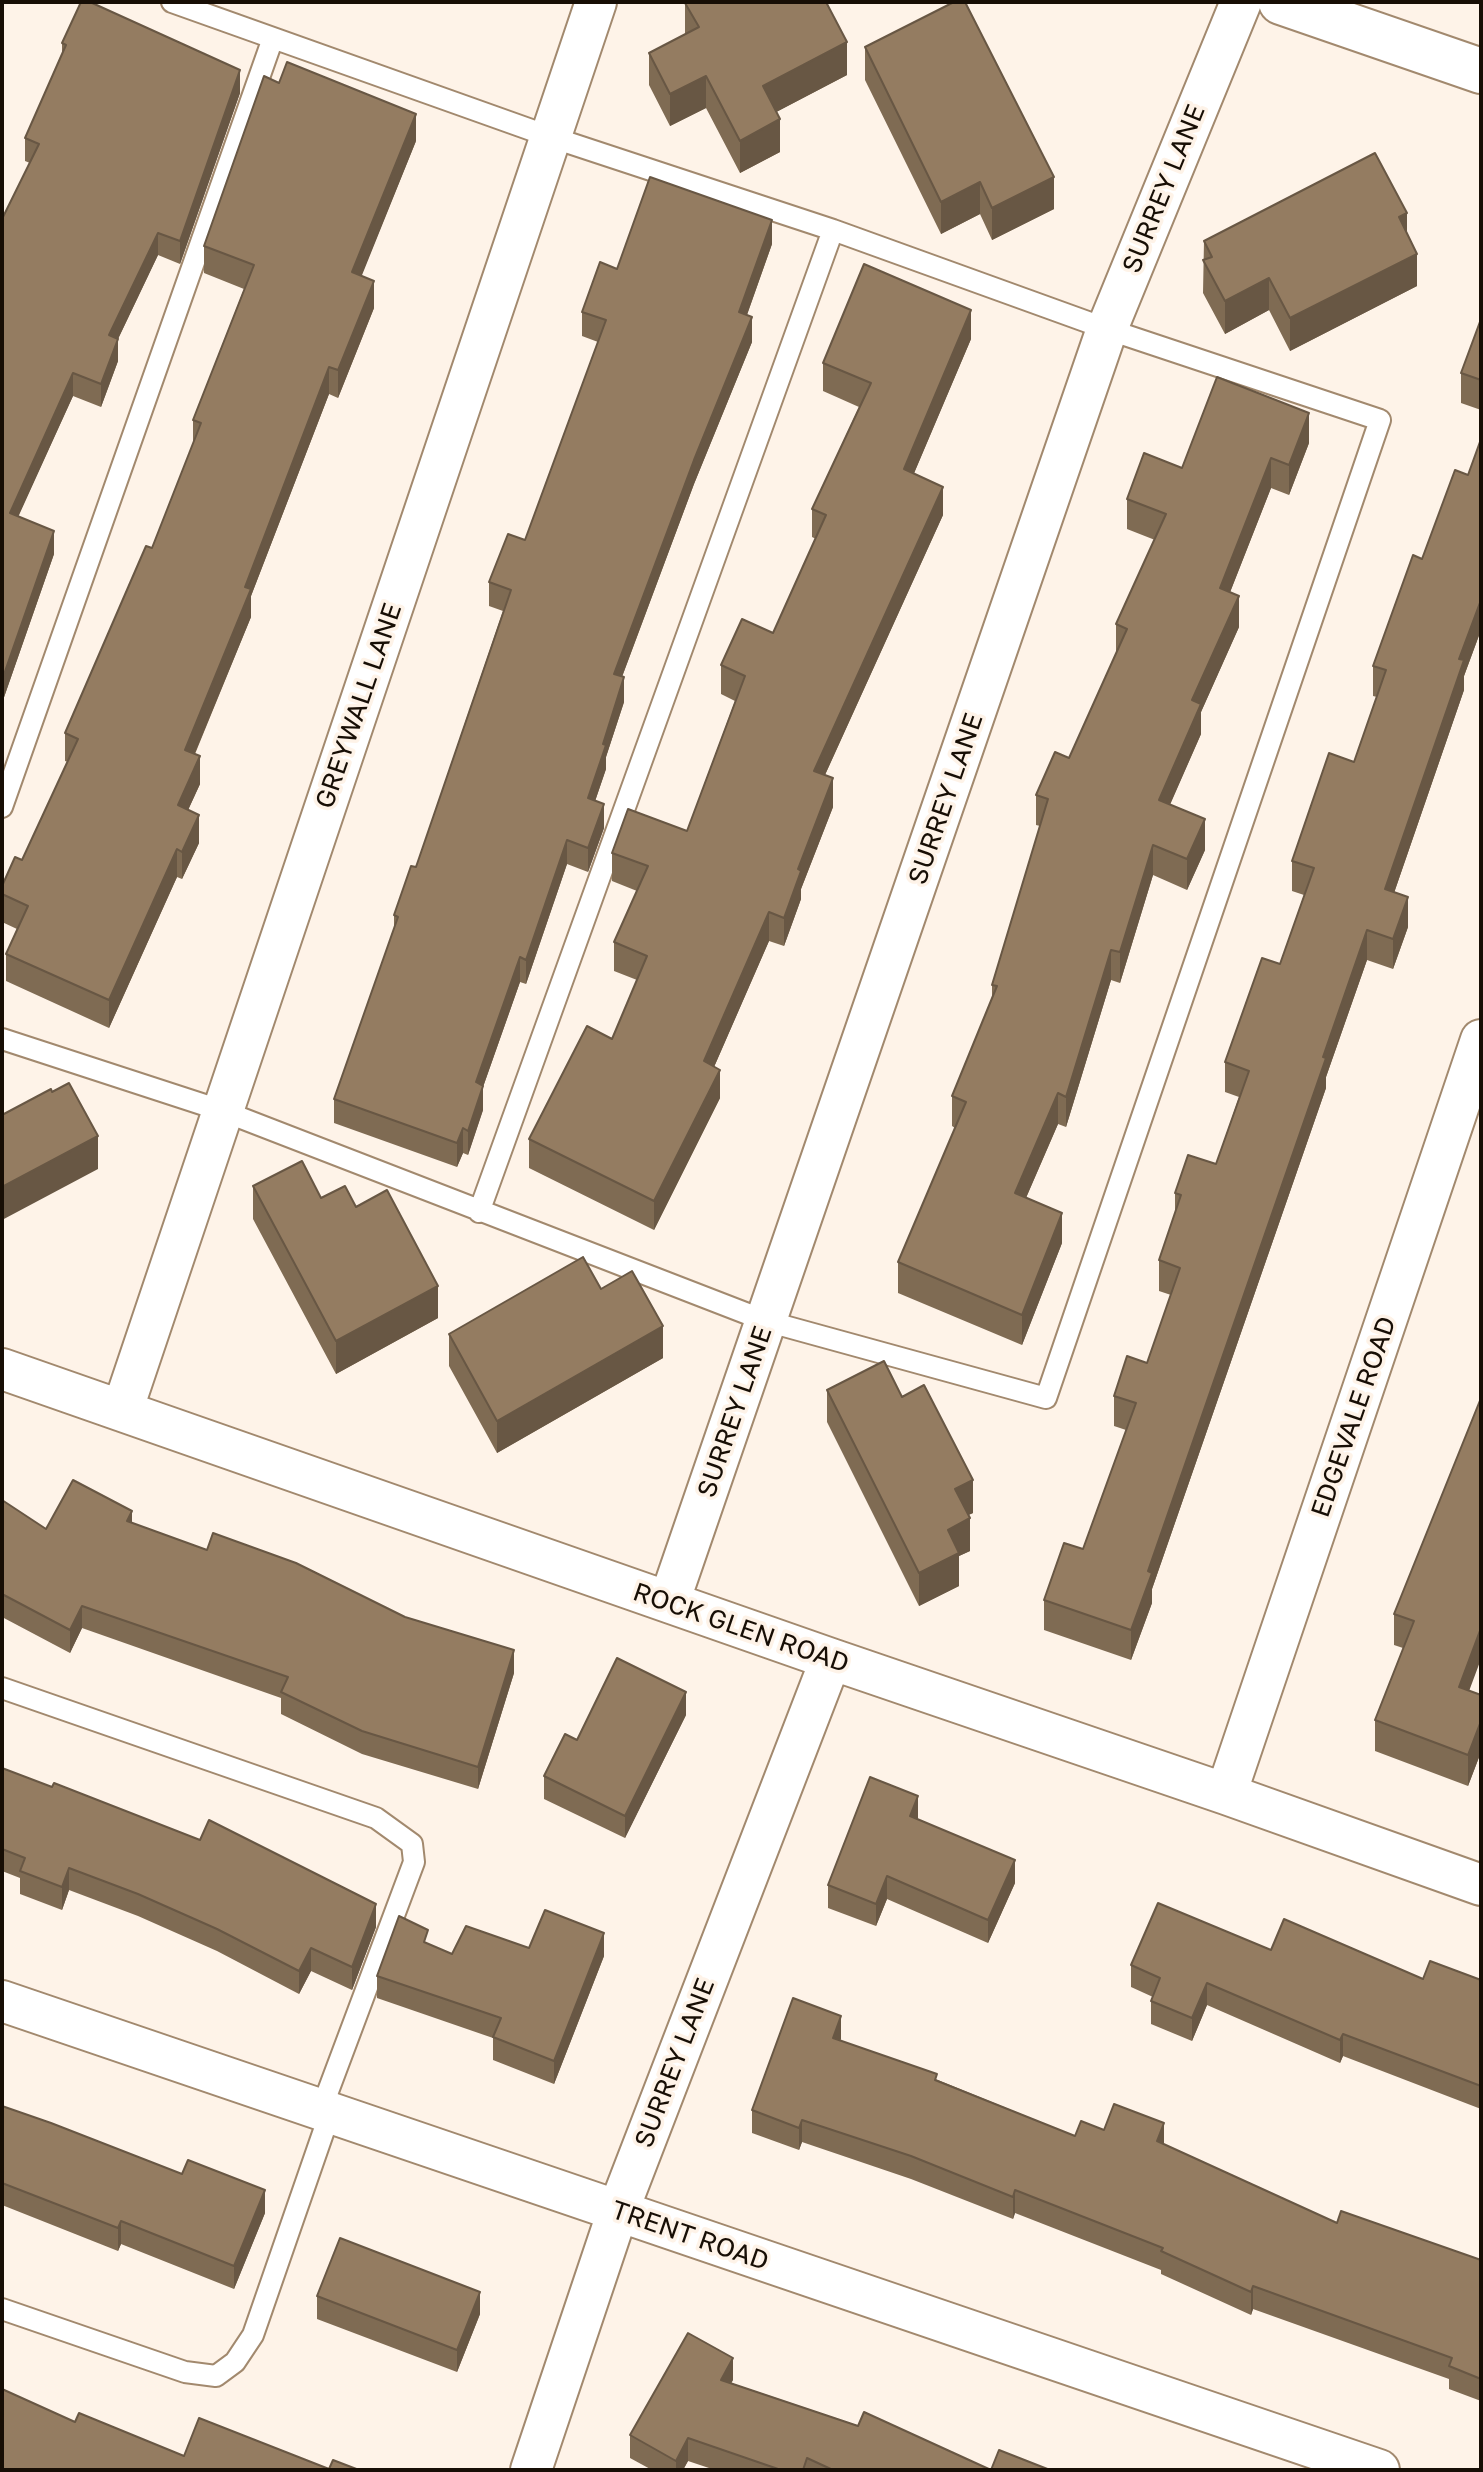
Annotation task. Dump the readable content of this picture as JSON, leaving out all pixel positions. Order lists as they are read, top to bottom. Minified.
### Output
{"streets":{"street":["SURREY LANE","GREYWALL LANE","EDGEVALE ROAD","ROCK GLEN ROAD","TRENT ROAD"]},"crossings":[["SURREY LANE","ROCK GLEN ROAD"],["SURREY LANE","TRENT ROAD"],["GREYWALL LANE","ROCK GLEN ROAD"],["EDGEVALE ROAD","ROCK GLEN ROAD"]]}
